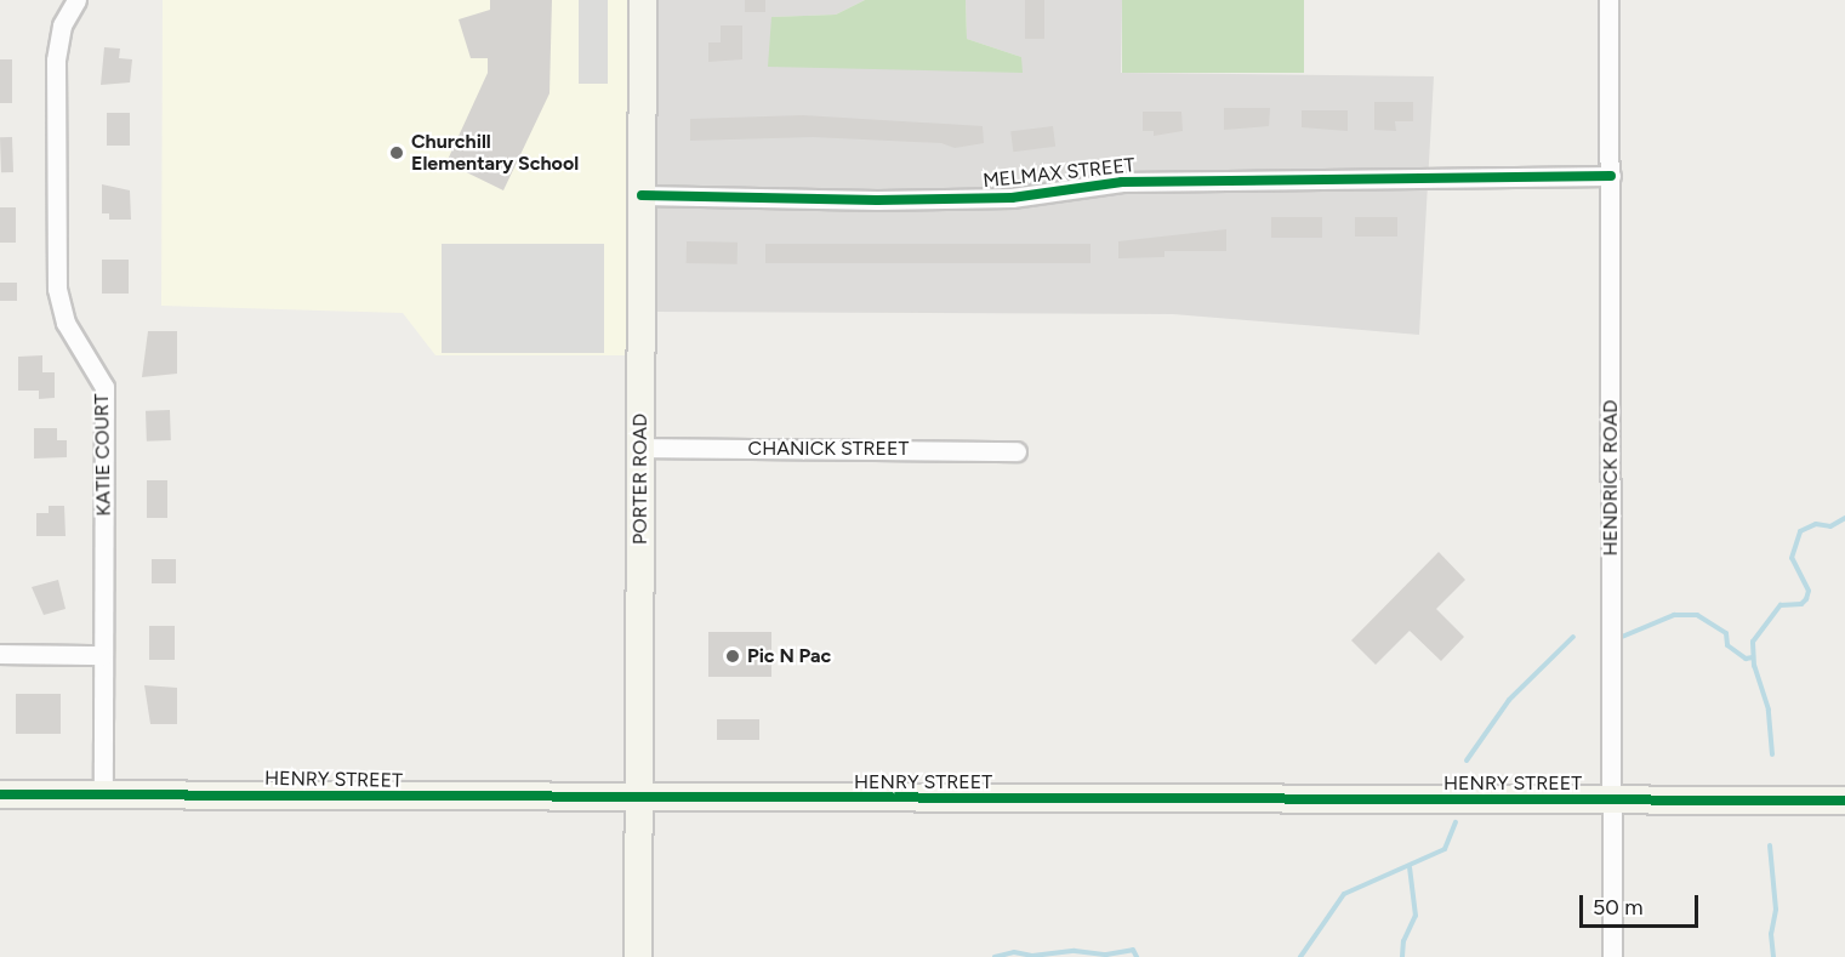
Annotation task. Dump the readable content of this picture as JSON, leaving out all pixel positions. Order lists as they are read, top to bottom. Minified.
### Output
{"streets":{"street":["MELMAX STREET","CHANICK STREET","KATIE COURT","HENDRICK ROAD","PORTER ROAD","HENRY STREET"]},"crossings":[["MELMAX STREET","HENDRICK ROAD"],["MELMAX STREET","PORTER ROAD"],["CHANICK STREET","PORTER ROAD"],["KATIE COURT","HENRY STREET"],["HENDRICK ROAD","HENRY STREET"],["PORTER ROAD","HENRY STREET"]],"places":["Churchill Elementary School","Pic N Pac"],"scale_bar":"50 m"}
